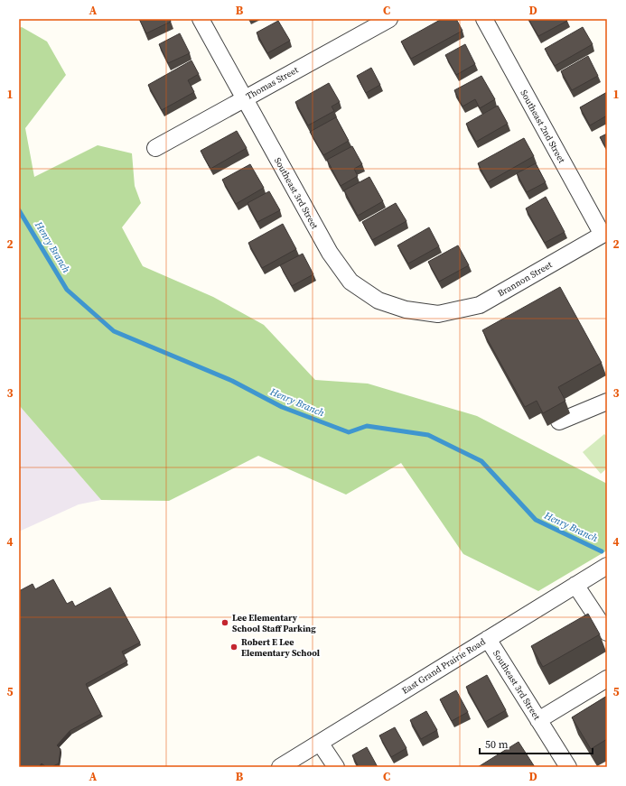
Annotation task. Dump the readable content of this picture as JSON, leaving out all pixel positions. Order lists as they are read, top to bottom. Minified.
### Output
{"streets":{"street":["Thomas Street","Southeast 2nd Street","Southeast 3rd Street","Brannon Street","East Grand Prairie Road"]},"crossings":[["Thomas Street","Southeast 3rd Street"],["Southeast 2nd Street","Brannon Street"],["Southeast 3rd Street","Brannon Street"],["Southeast 3rd Street","East Grand Prairie Road"]],"water":["Henry Branch"],"places":["Lee Elementary School Staff Parking","Robert E Lee Elementary School"],"scale_bar":"50 m","grid":{"columns":["A","B","C","D"],"rows":["1","2","3","4","5"]}}
